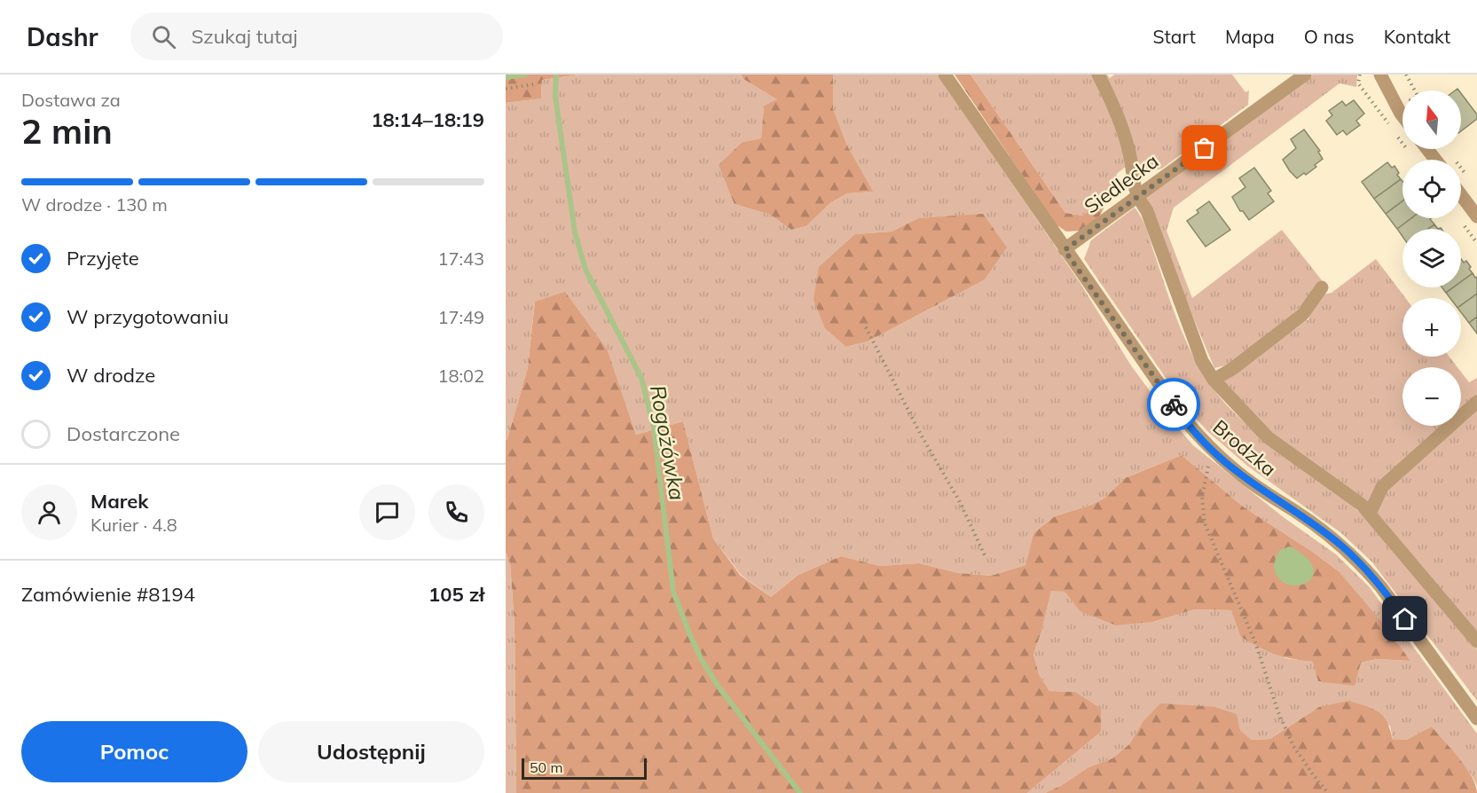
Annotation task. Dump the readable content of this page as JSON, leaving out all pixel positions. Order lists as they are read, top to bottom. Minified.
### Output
{"streets":{"street":["Siedlecka","Brodzka"]},"crossings":[["Siedlecka","Brodzka"]],"water":["Rogożówka"],"scale_bar":"50 m","north":"top","page":{"header":"Dashr","search":"Szukaj tutaj","nav":["Start","Mapa","O nas","Kontakt"],"heading":["2 min","Dostawa za","18:14–18:19"],"panel":["Marek","Kurier · 4.8","Zamówienie #8194","105 zł"],"map_buttons":["+","−"],"bar":"W drodze · 130 m","list":[["Przyjęte","17:43"],["W przygotowaniu","17:49"],["W drodze","18:02"],"Dostarczone"],"buttons":["Pomoc","Udostępnij"],"scale":"50 m"}}
